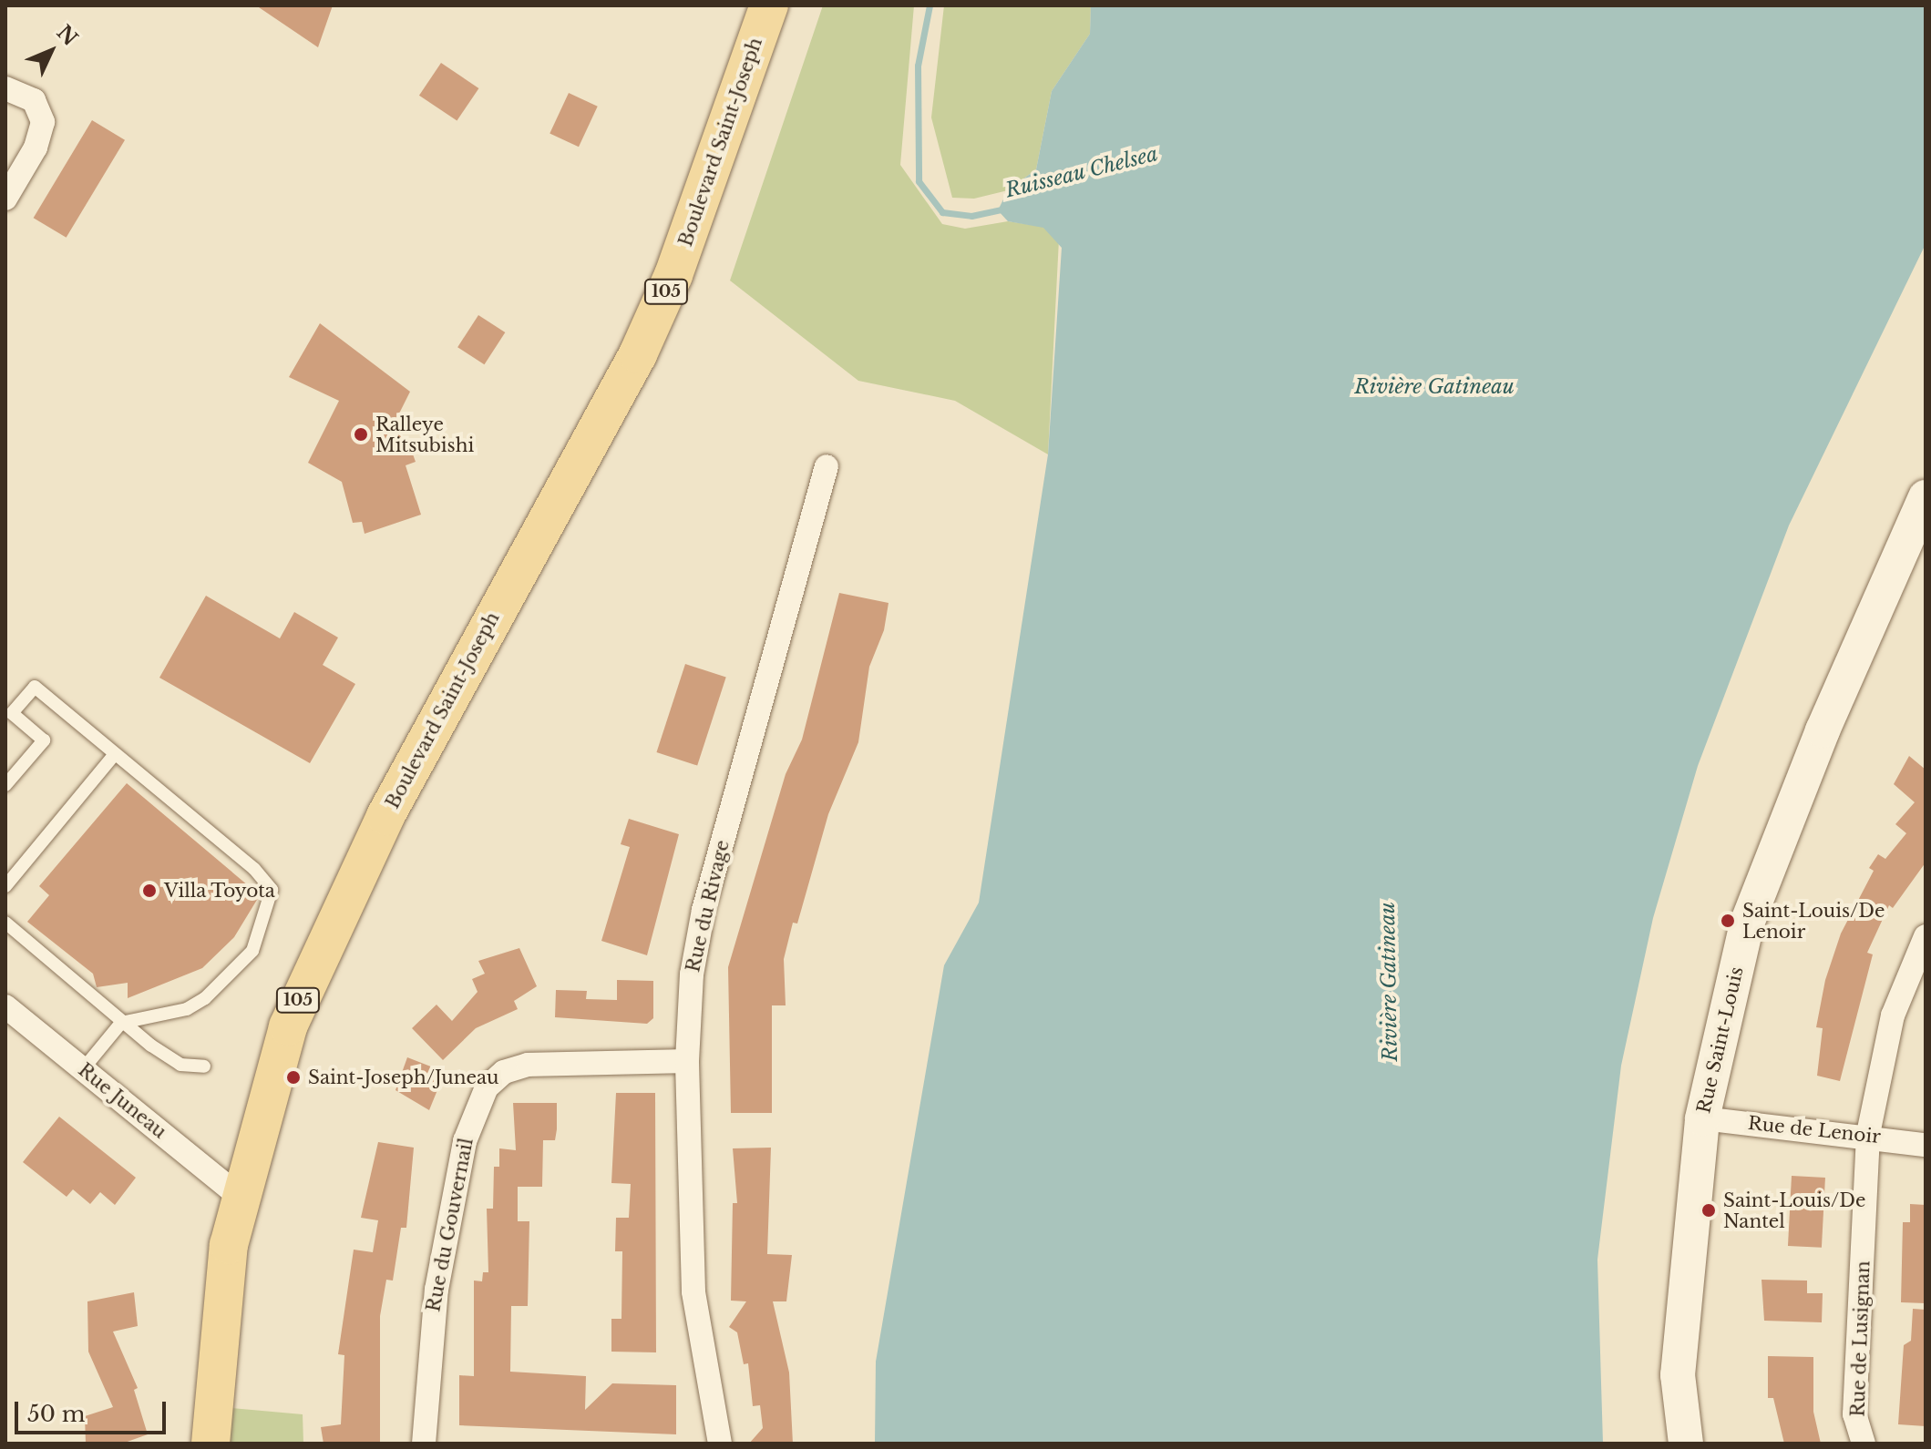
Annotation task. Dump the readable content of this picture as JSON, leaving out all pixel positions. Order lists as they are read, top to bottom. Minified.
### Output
{"streets":{"main road":["Boulevard Saint-Joseph","105","Rue Saint-Louis"],"street":["Rue du Rivage","Rue Juneau","Rue de Lenoir","Rue du Gouvernail","Rue de Lusignan"]},"crossings":[["Boulevard Saint-Joseph","Rue Juneau"],["Rue du Rivage","Rue du Gouvernail"],["Rue Saint-Louis","Rue de Lenoir"],["Rue de Lenoir","Rue de Lusignan"]],"water":["Ruisseau Chelsea","Rivière Gatineau"],"places":["Ralleye Mitsubishi","Villa Toyota","Saint-Louis/De Lenoir","Saint-Joseph/Juneau","Saint-Louis/De Nantel"],"scale_bar":"50 m","north":"top right"}
